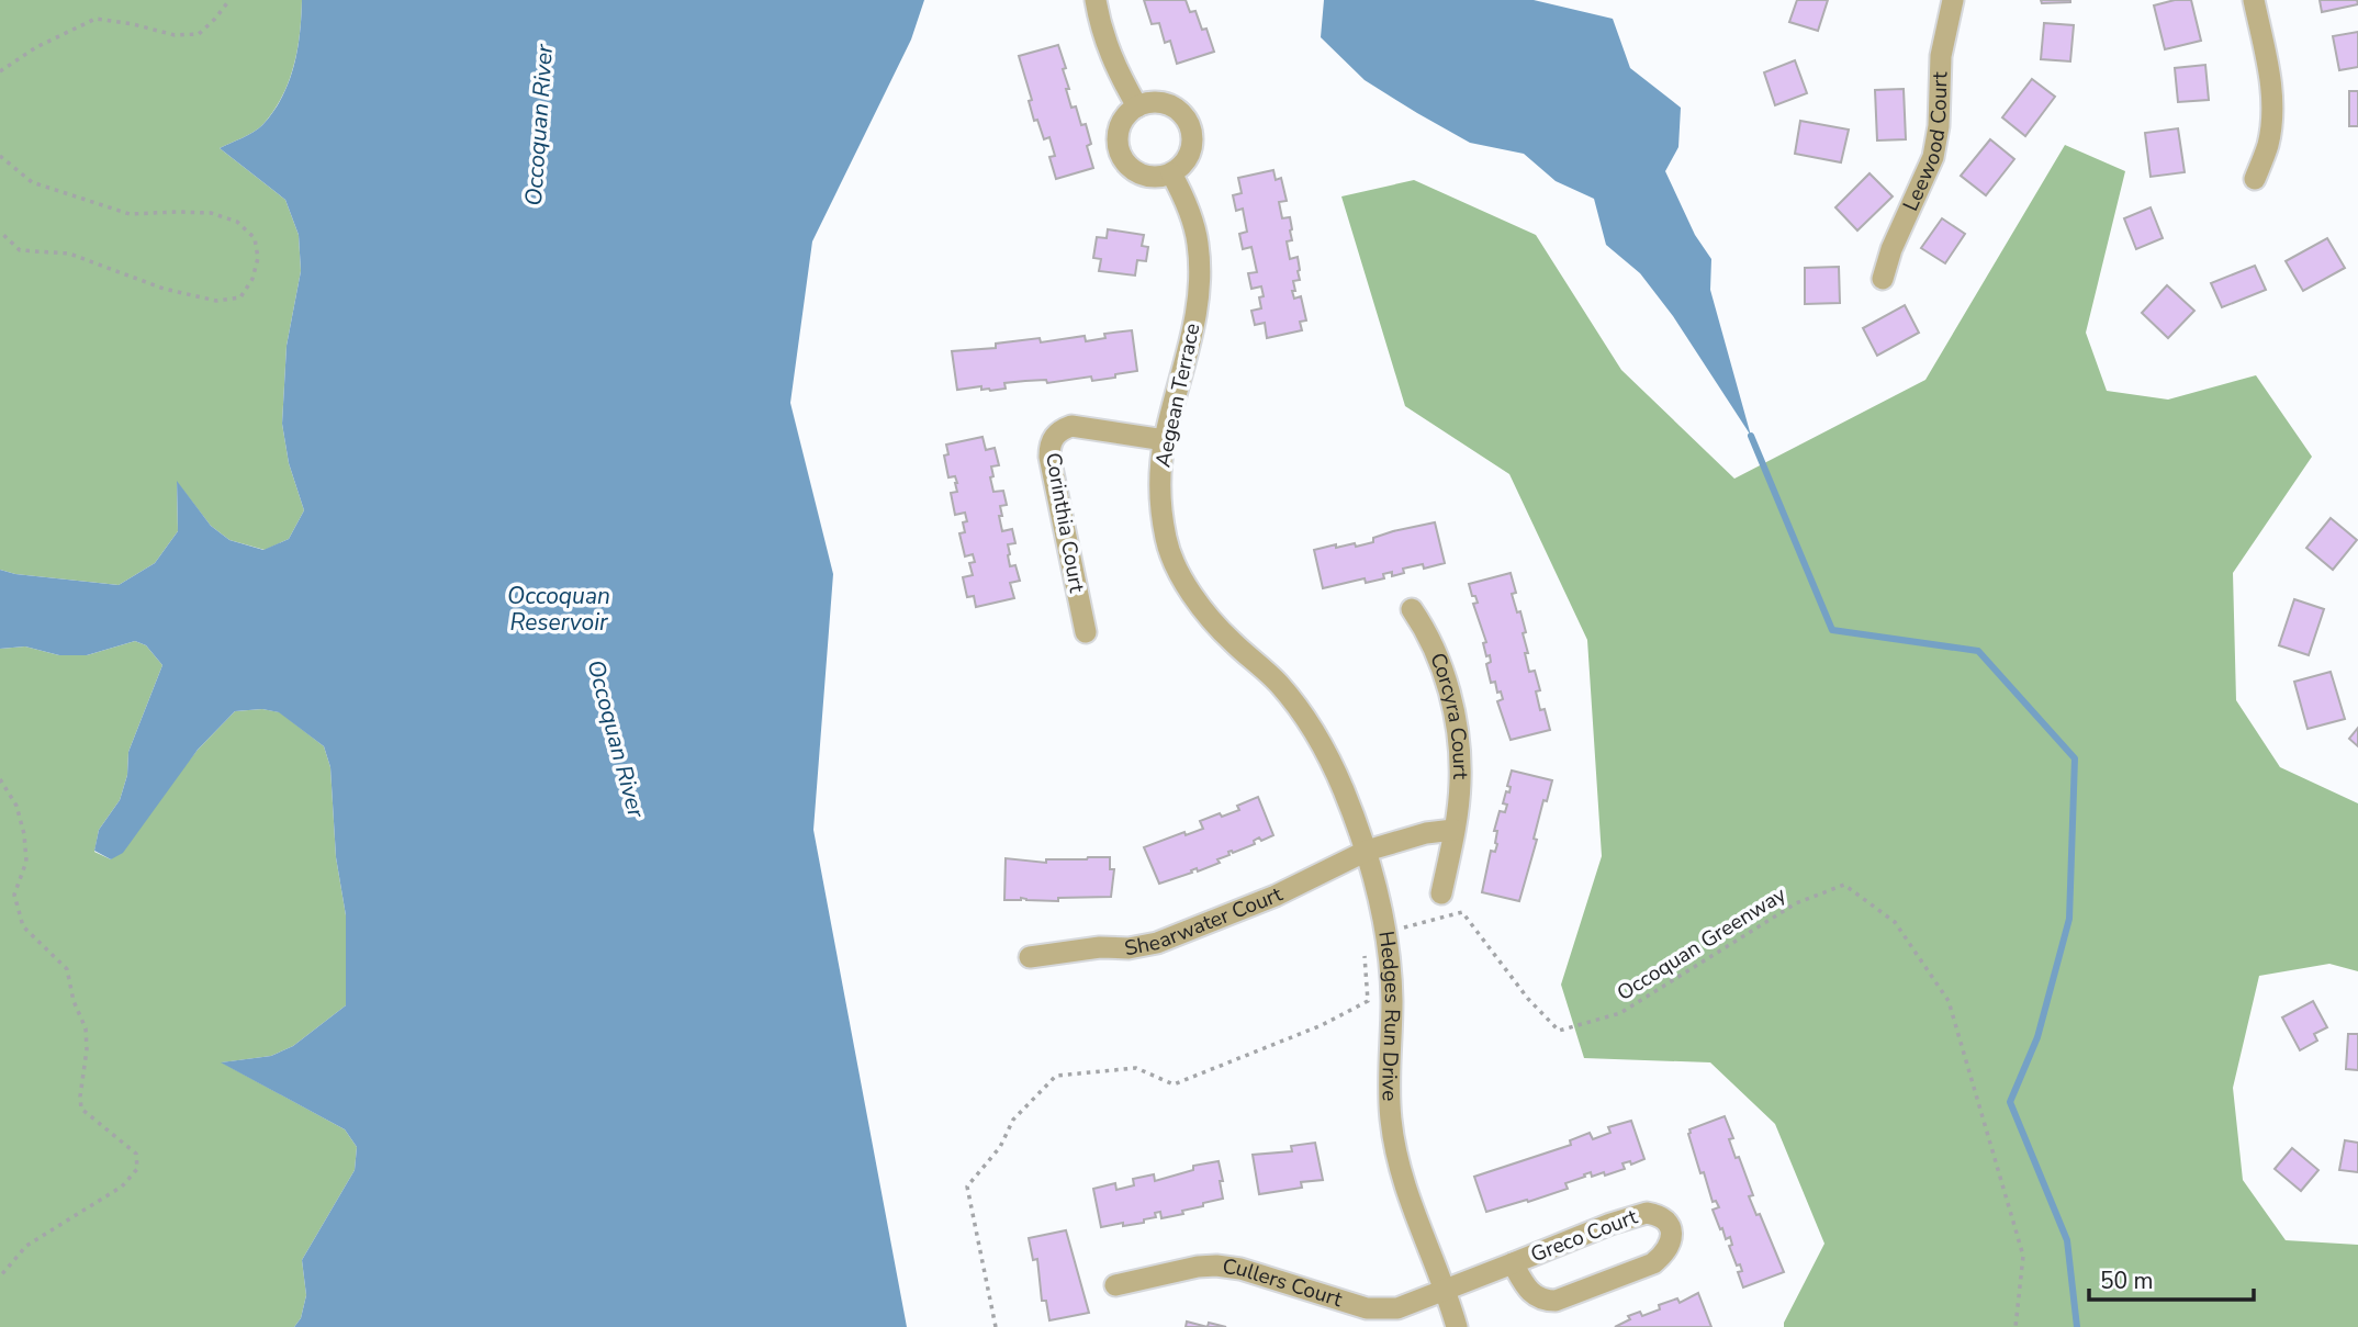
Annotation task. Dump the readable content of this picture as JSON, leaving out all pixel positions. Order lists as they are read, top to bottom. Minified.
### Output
{"streets":{"street":["Leewood Court","Aegean Terrace","Corinthia Court","Corcyra Court","Shearwater Court","Hedges Run Drive","Greco Court","Cullers Court"],"path":["Occoquan Greenway"]},"crossings":[["Aegean Terrace","Corinthia Court"],["Aegean Terrace","Hedges Run Drive"],["Shearwater Court","Hedges Run Drive"],["Occoquan Greenway","Hedges Run Drive"],["Hedges Run Drive","Greco Court"],["Hedges Run Drive","Cullers Court"],["Greco Court","Cullers Court"]],"water":["Occoquan River","Occoquan Reservoir"],"scale_bar":"50 m"}
